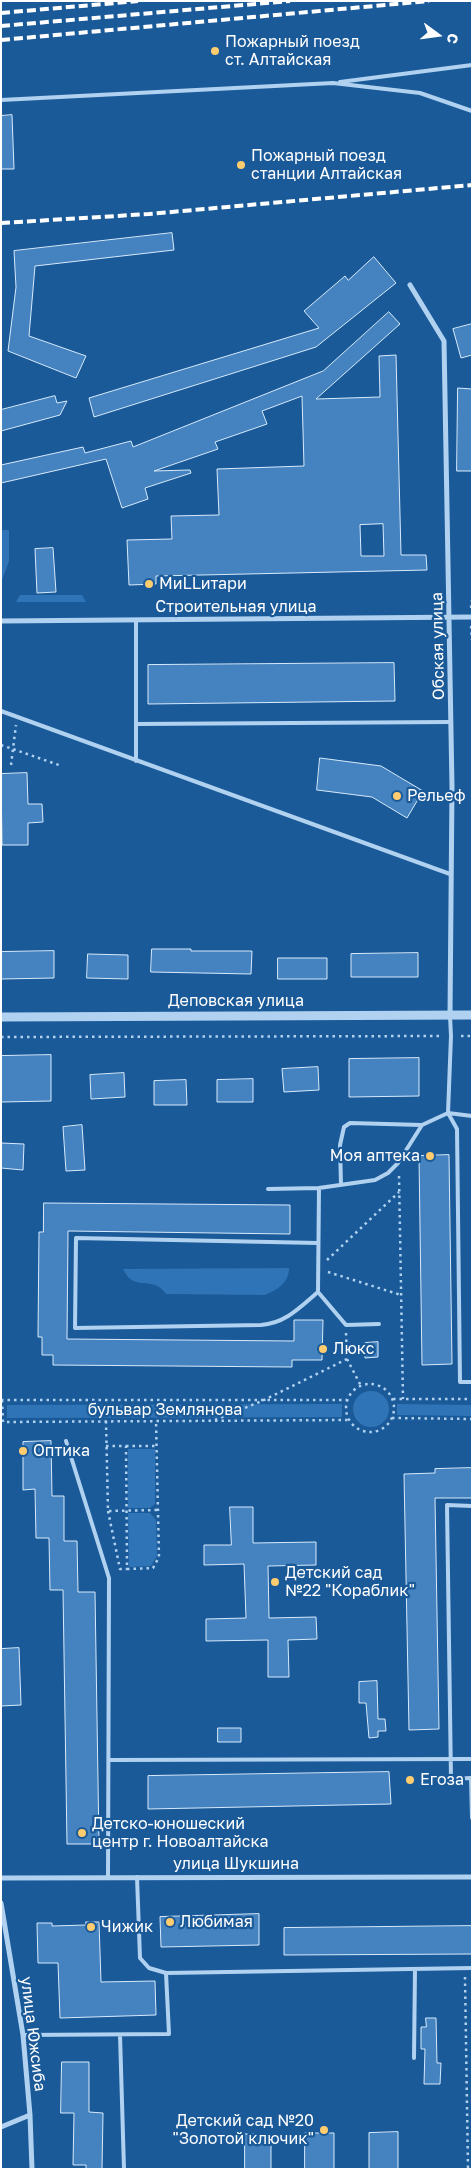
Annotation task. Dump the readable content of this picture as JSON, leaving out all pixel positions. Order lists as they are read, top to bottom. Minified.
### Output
{"streets":{"street":["Строительная улица","Обская улица","Деповская улица","улица Шукшина","улица Южсиба"],"path":["бульвар Землянова"]},"crossings":[["Строительная улица","Обская улица"],["Обская улица","Деповская улица"]],"places":["Пожарный поезд ст. Алтайская","Пожарный поезд станции Алтайская","МиLLитари","Рельеф","Моя аптека","Люкс","Оптика","Детский сад №22 \"Кораблик\"","Егоза","Детско-юношеский центр г. Новоалтайска","Любимая","Чижик","Детский сад №20 \"Золотой ключик\""],"north":"right"}
